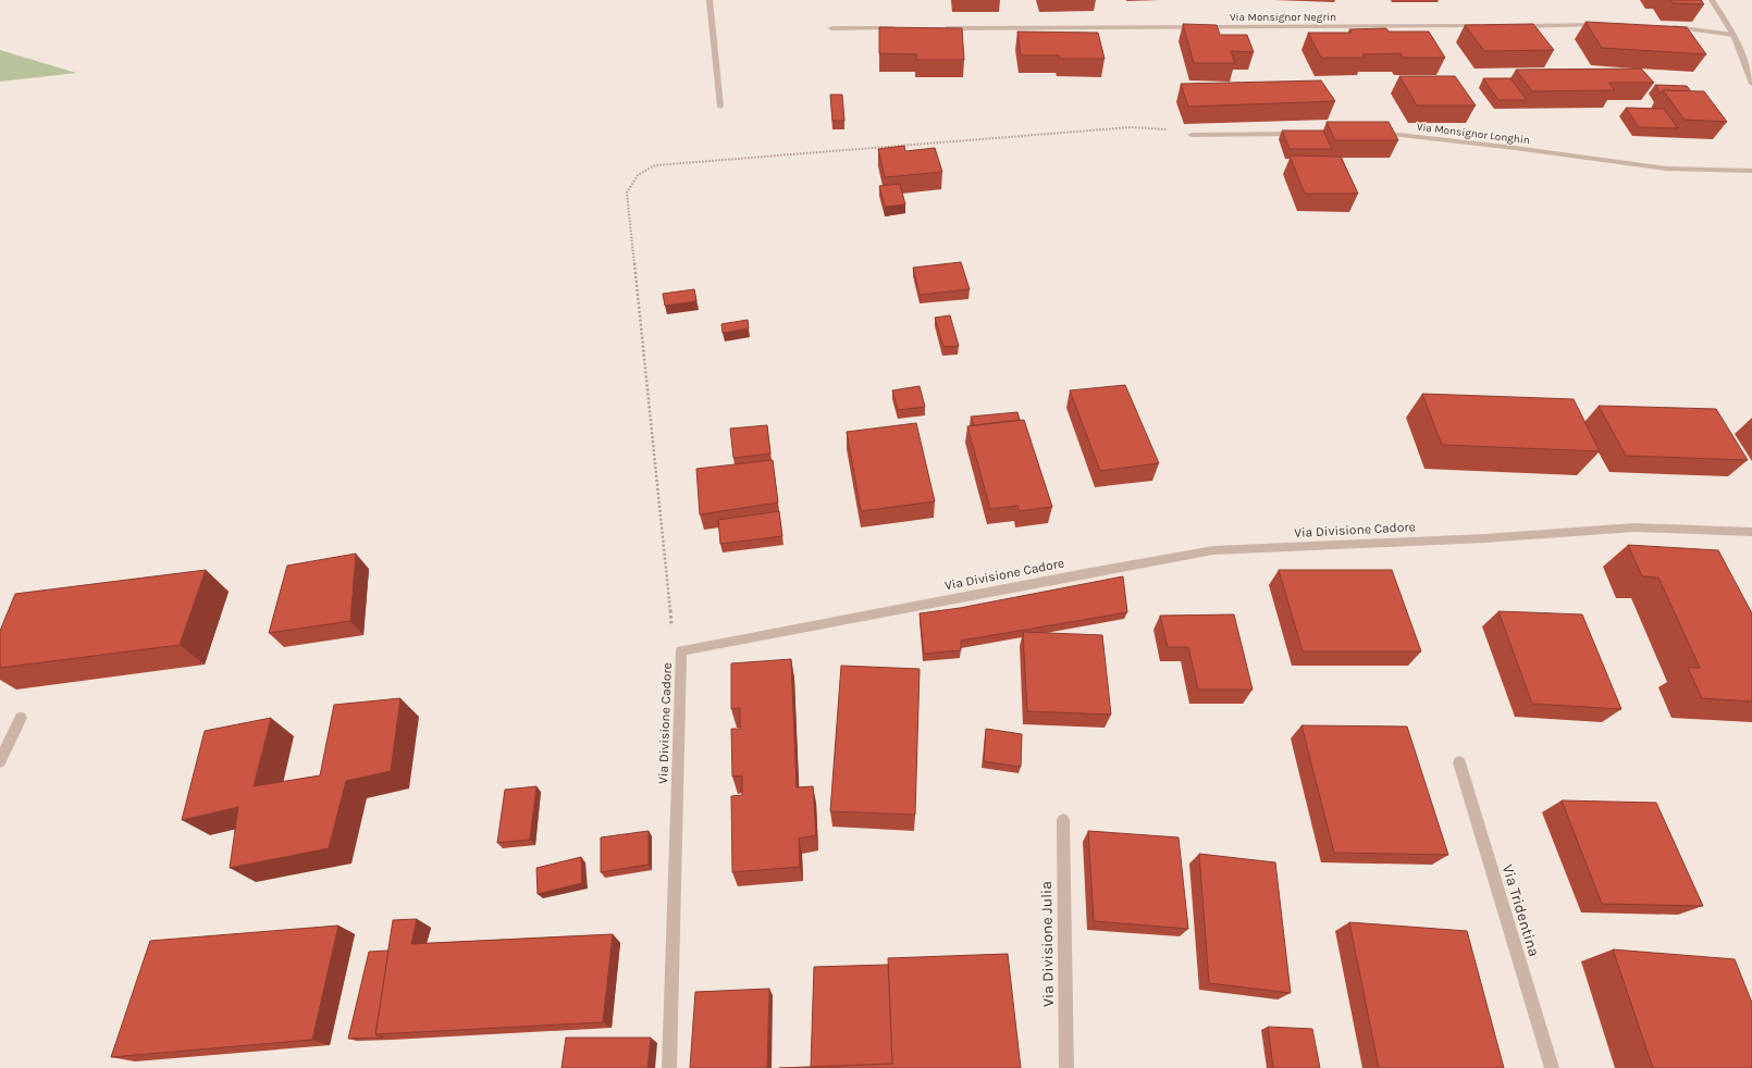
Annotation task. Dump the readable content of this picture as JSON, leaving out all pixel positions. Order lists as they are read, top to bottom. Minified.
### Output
{"streets":{"street":["Via Monsignor Negrin","Via Monsignor Longhin","Via Divisione Cadore","Via Tridentina","Via Divisione Julia"]}}
